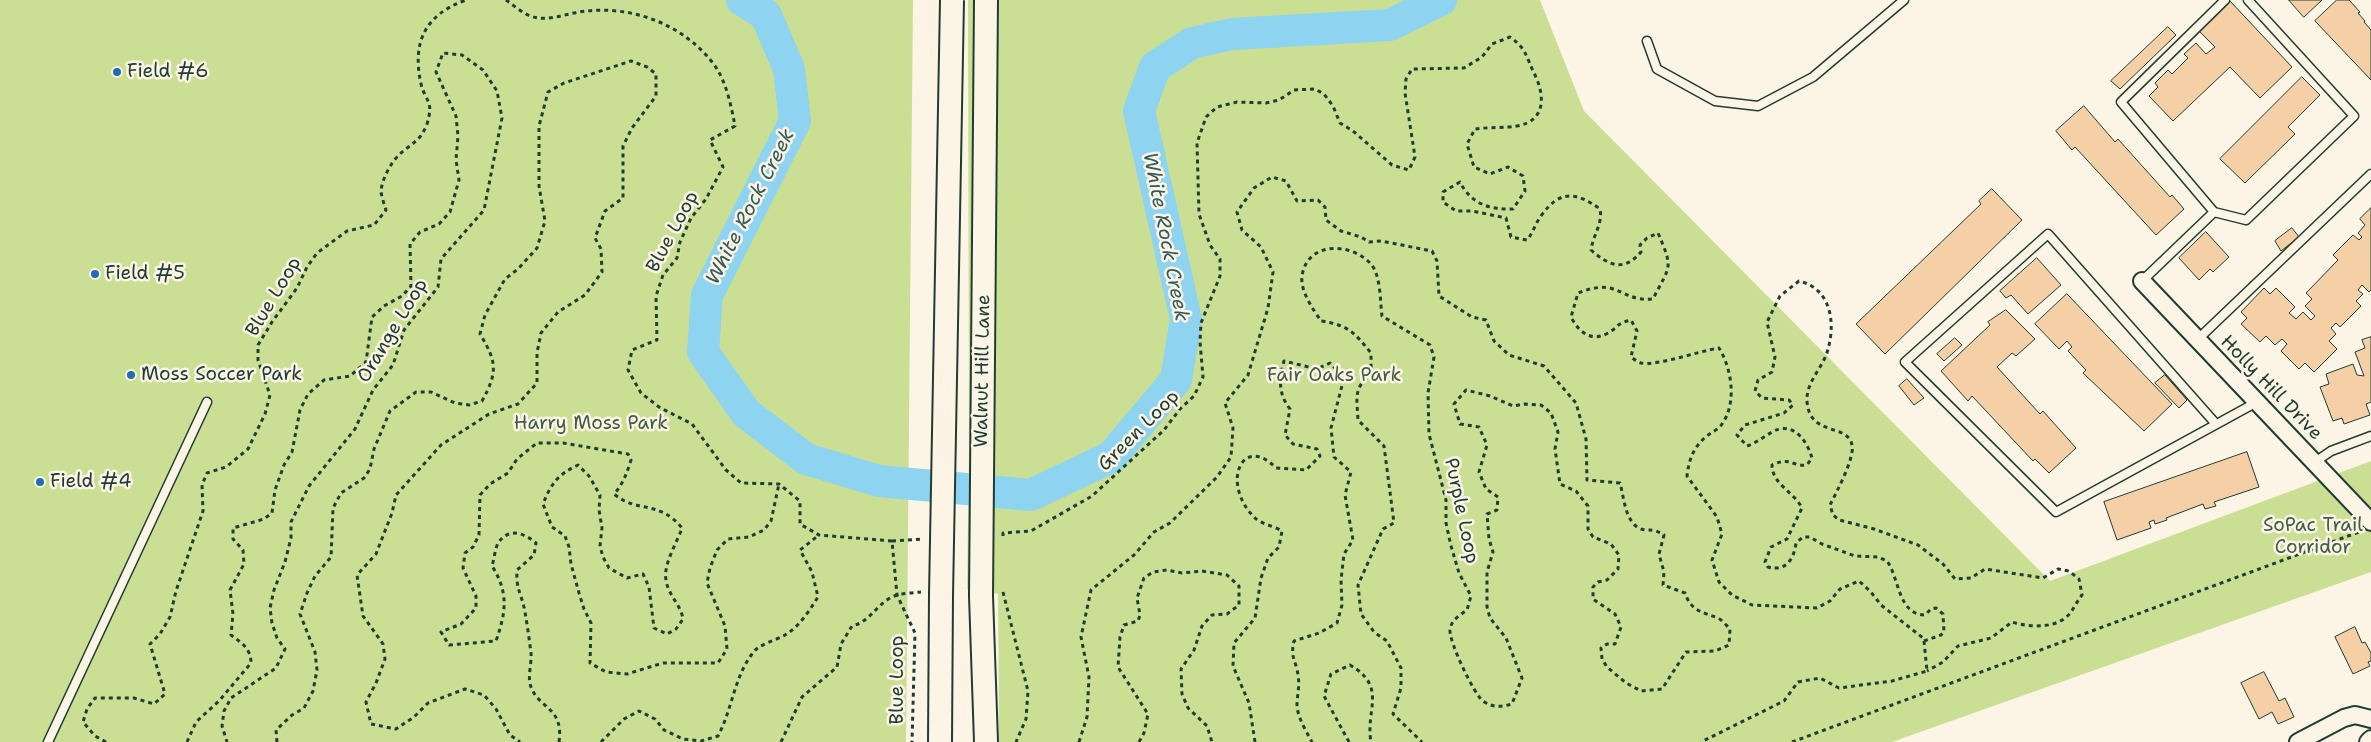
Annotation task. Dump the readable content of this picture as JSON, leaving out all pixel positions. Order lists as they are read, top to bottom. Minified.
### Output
{"streets":{"main road":["Walnut Hill Lane"],"street":["Holly Hill Drive"],"path":["Blue Loop","Orange Loop","Green Loop","Purple Loop"]},"water":["White Rock Creek"],"parks":["Fair Oaks Park","Harry Moss Park","SoPac Trail Corridor"],"places":["Field #6","Field #5","Moss Soccer Park","Field #4"]}
